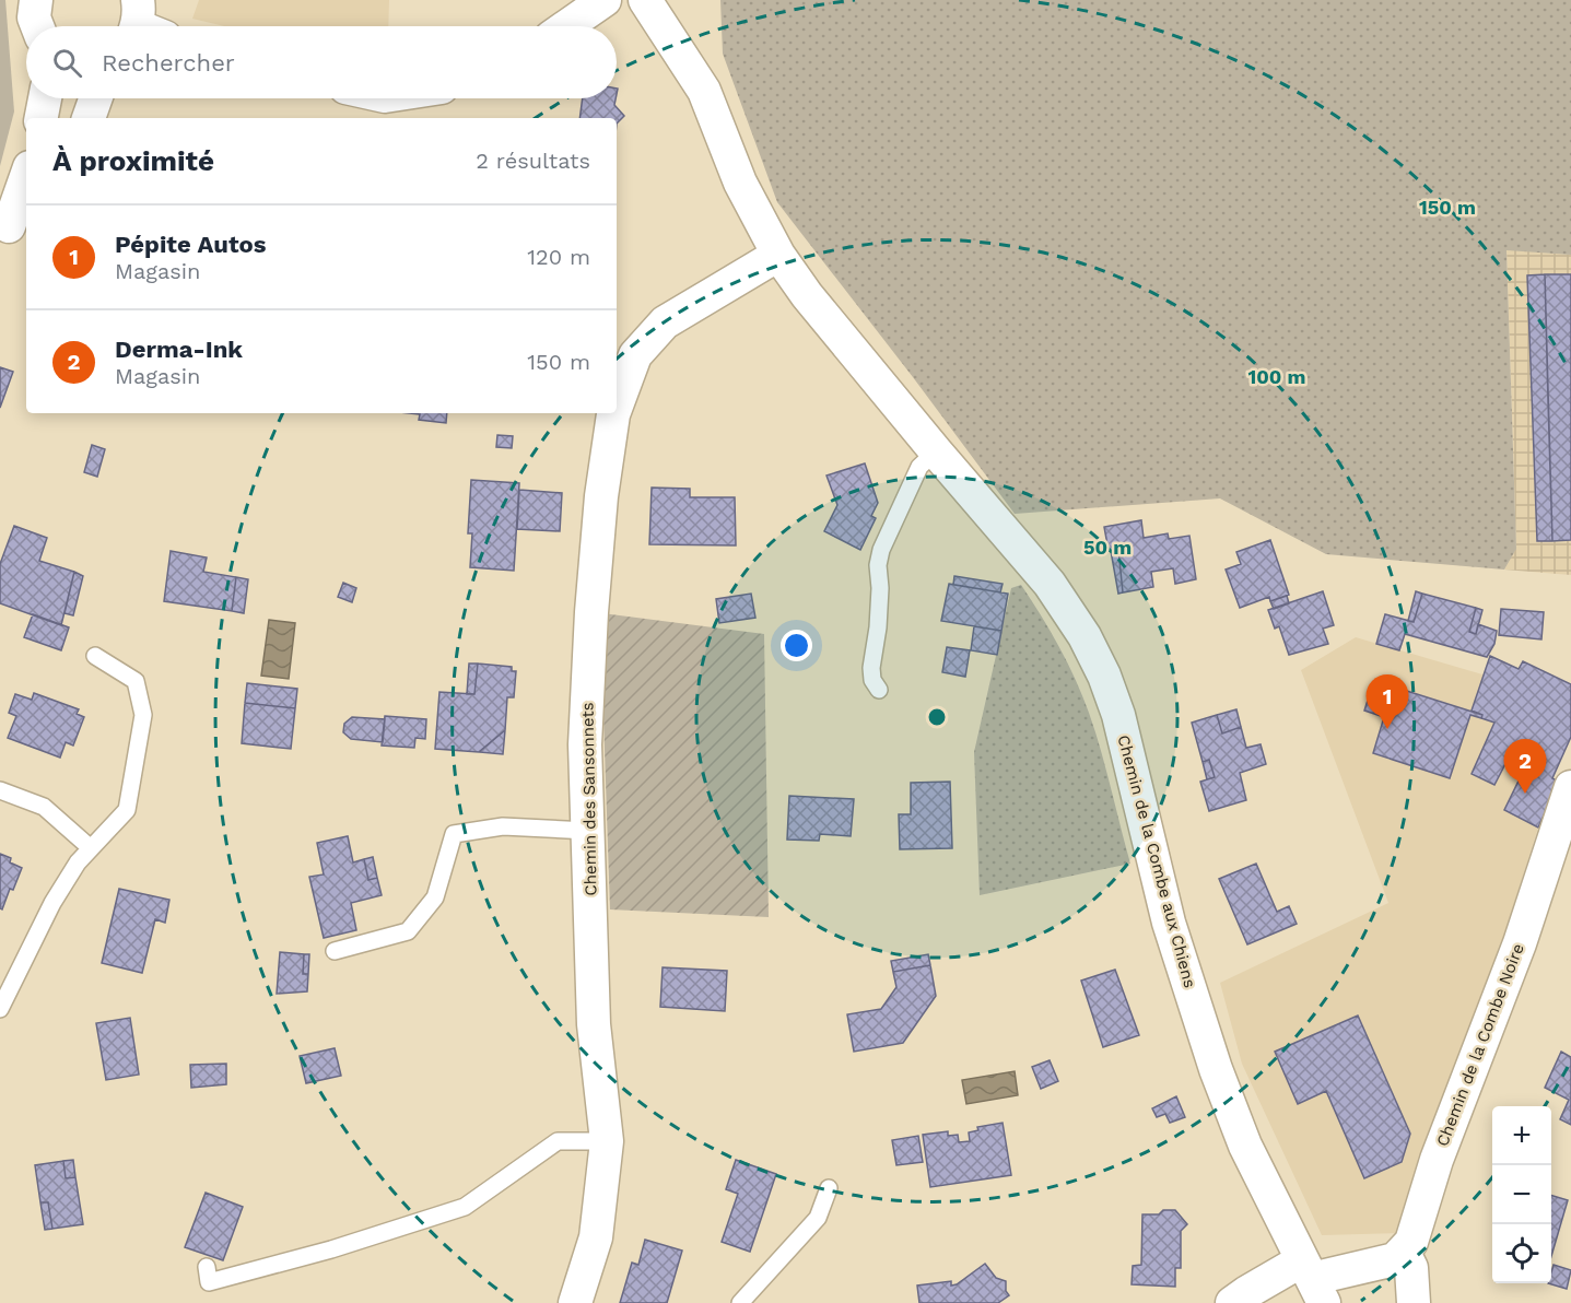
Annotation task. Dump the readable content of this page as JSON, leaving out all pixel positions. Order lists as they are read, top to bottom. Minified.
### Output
{"streets":{"street":["Chemin des Sansonnets","Chemin de la Combe aux Chiens","Chemin de la Combe Noire"]},"crossings":[["Chemin des Sansonnets","Chemin de la Combe aux Chiens"]],"page":{"search":"Rechercher","heading":["À proximité","2 résultats"],"list":[{"mark":"1","name":"Pépite Autos","note":"Magasin","value":"120 m"},{"mark":"2","name":"Derma-Ink","note":"Magasin","value":"150 m"}],"pins":["1","2"],"map_buttons":["+","−"]},"rings":["150 m","100 m","50 m"]}
